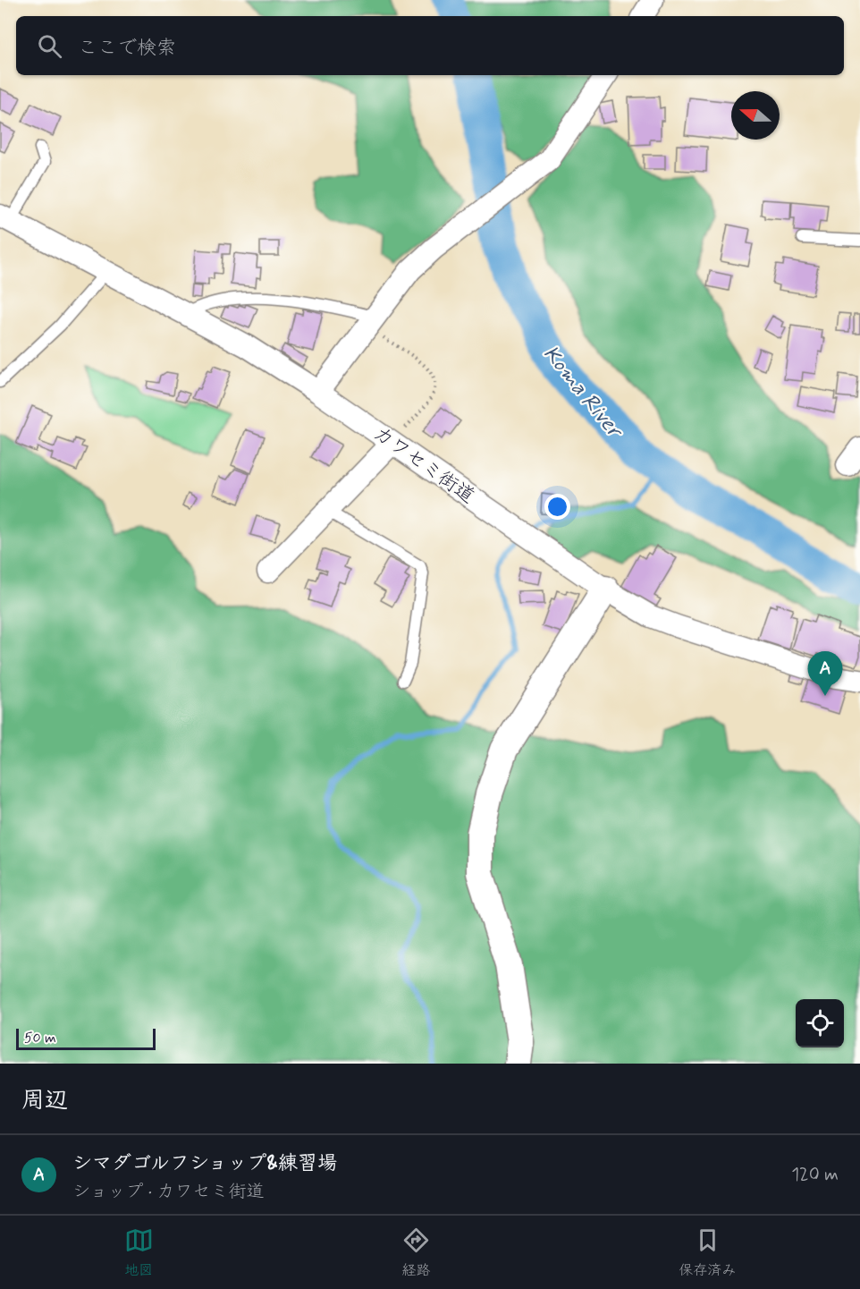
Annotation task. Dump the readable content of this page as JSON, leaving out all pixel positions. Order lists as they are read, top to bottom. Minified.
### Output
{"streets":{"street":["カワセミ街道"]},"water":["Koma River"],"scale_bar":"50 m","north":"left","page":{"search":"ここで検索","pins":"A","scale":"50 m","heading":"周辺","list":[{"mark":"A","name":"シマダゴルフショップ&練習場","note":"ショップ · カワセミ街道","value":"120 m"}],"nav":["地図","経路","保存済み"]}}
